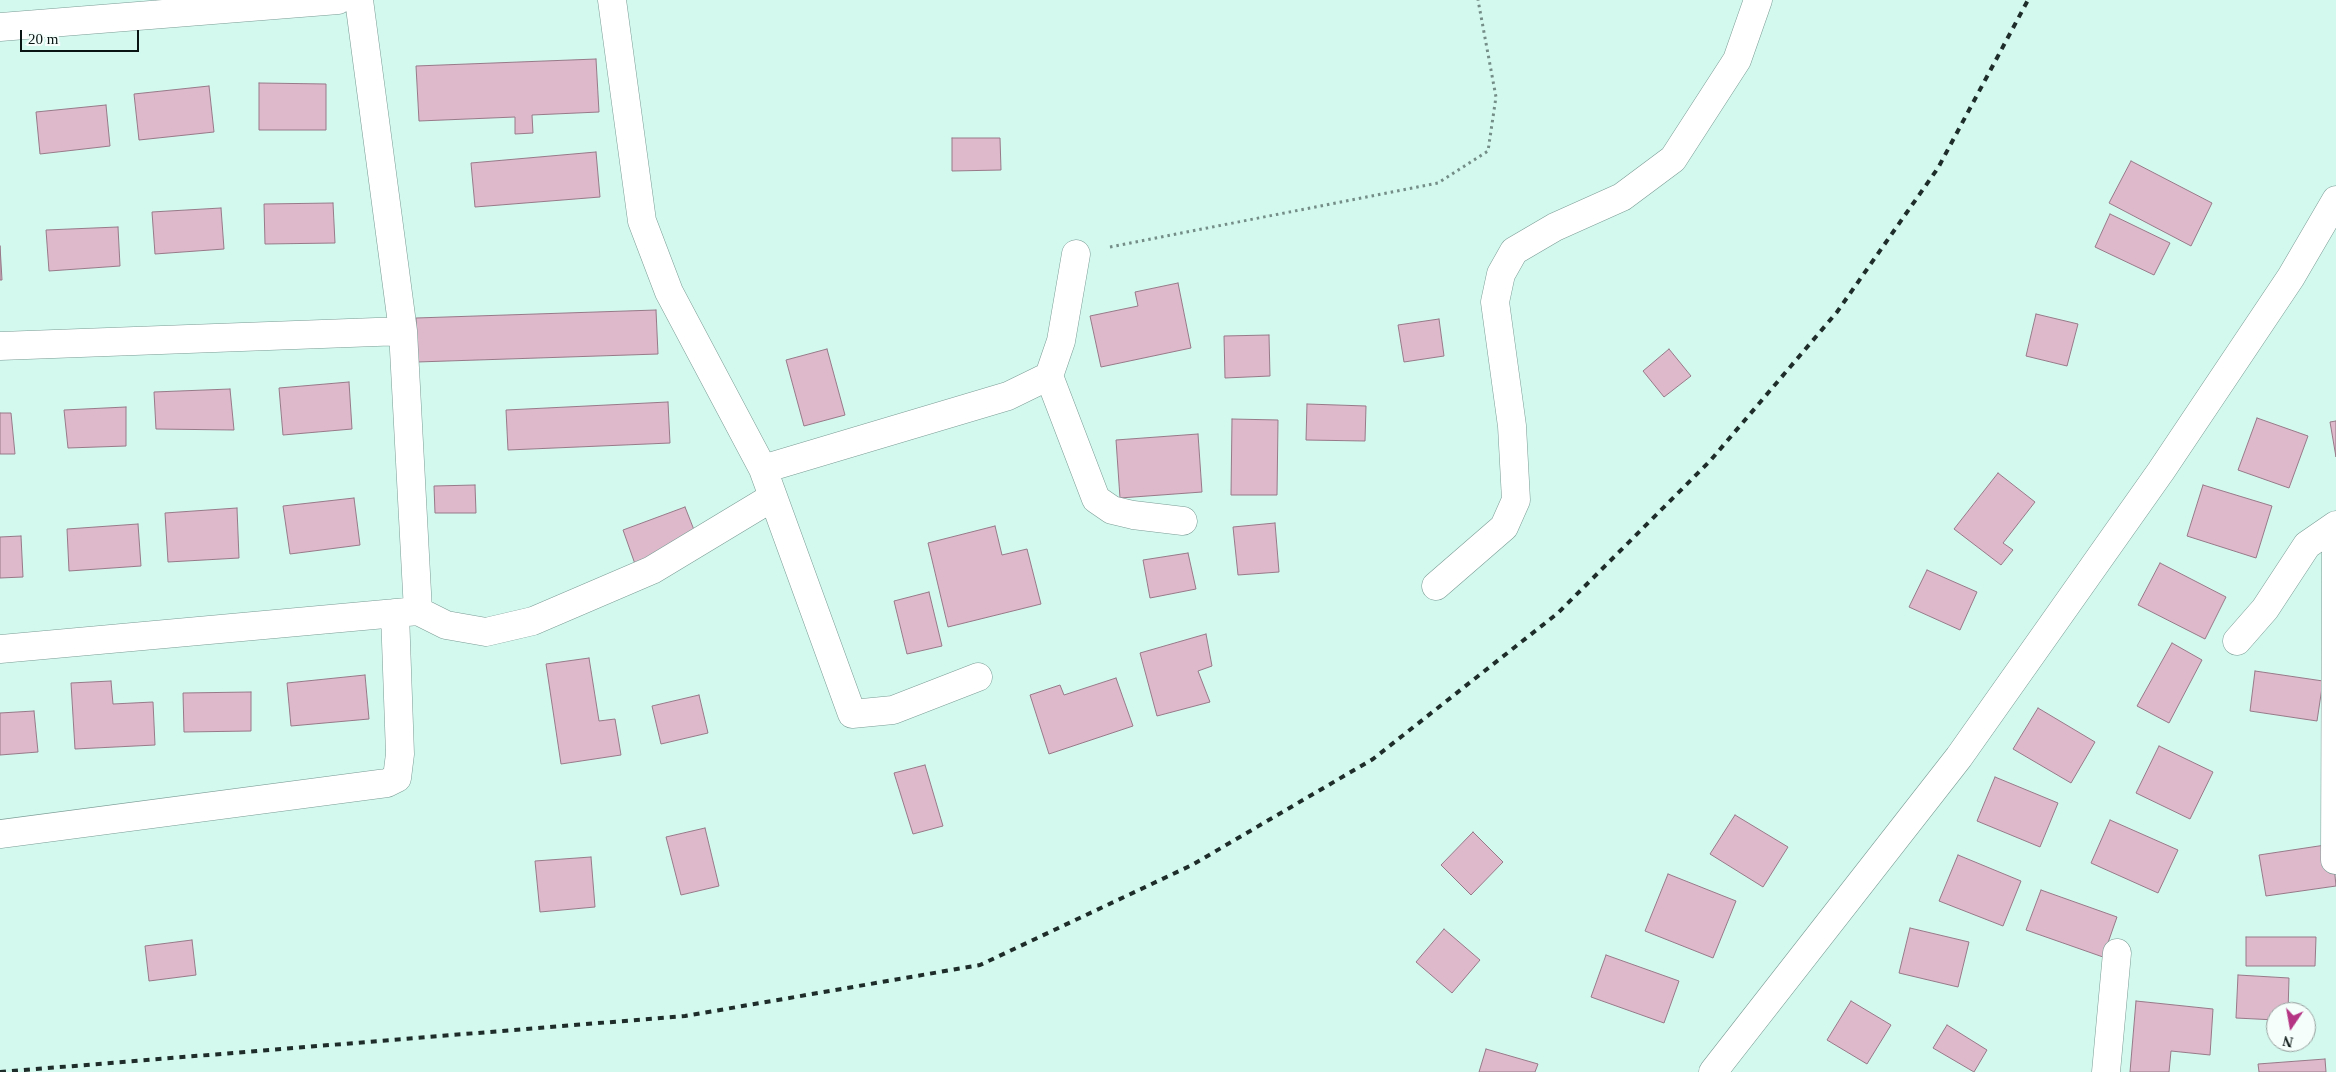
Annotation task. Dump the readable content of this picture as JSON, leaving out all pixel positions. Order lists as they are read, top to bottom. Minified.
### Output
{"scale_bar":"20 m","north":"bottom"}
